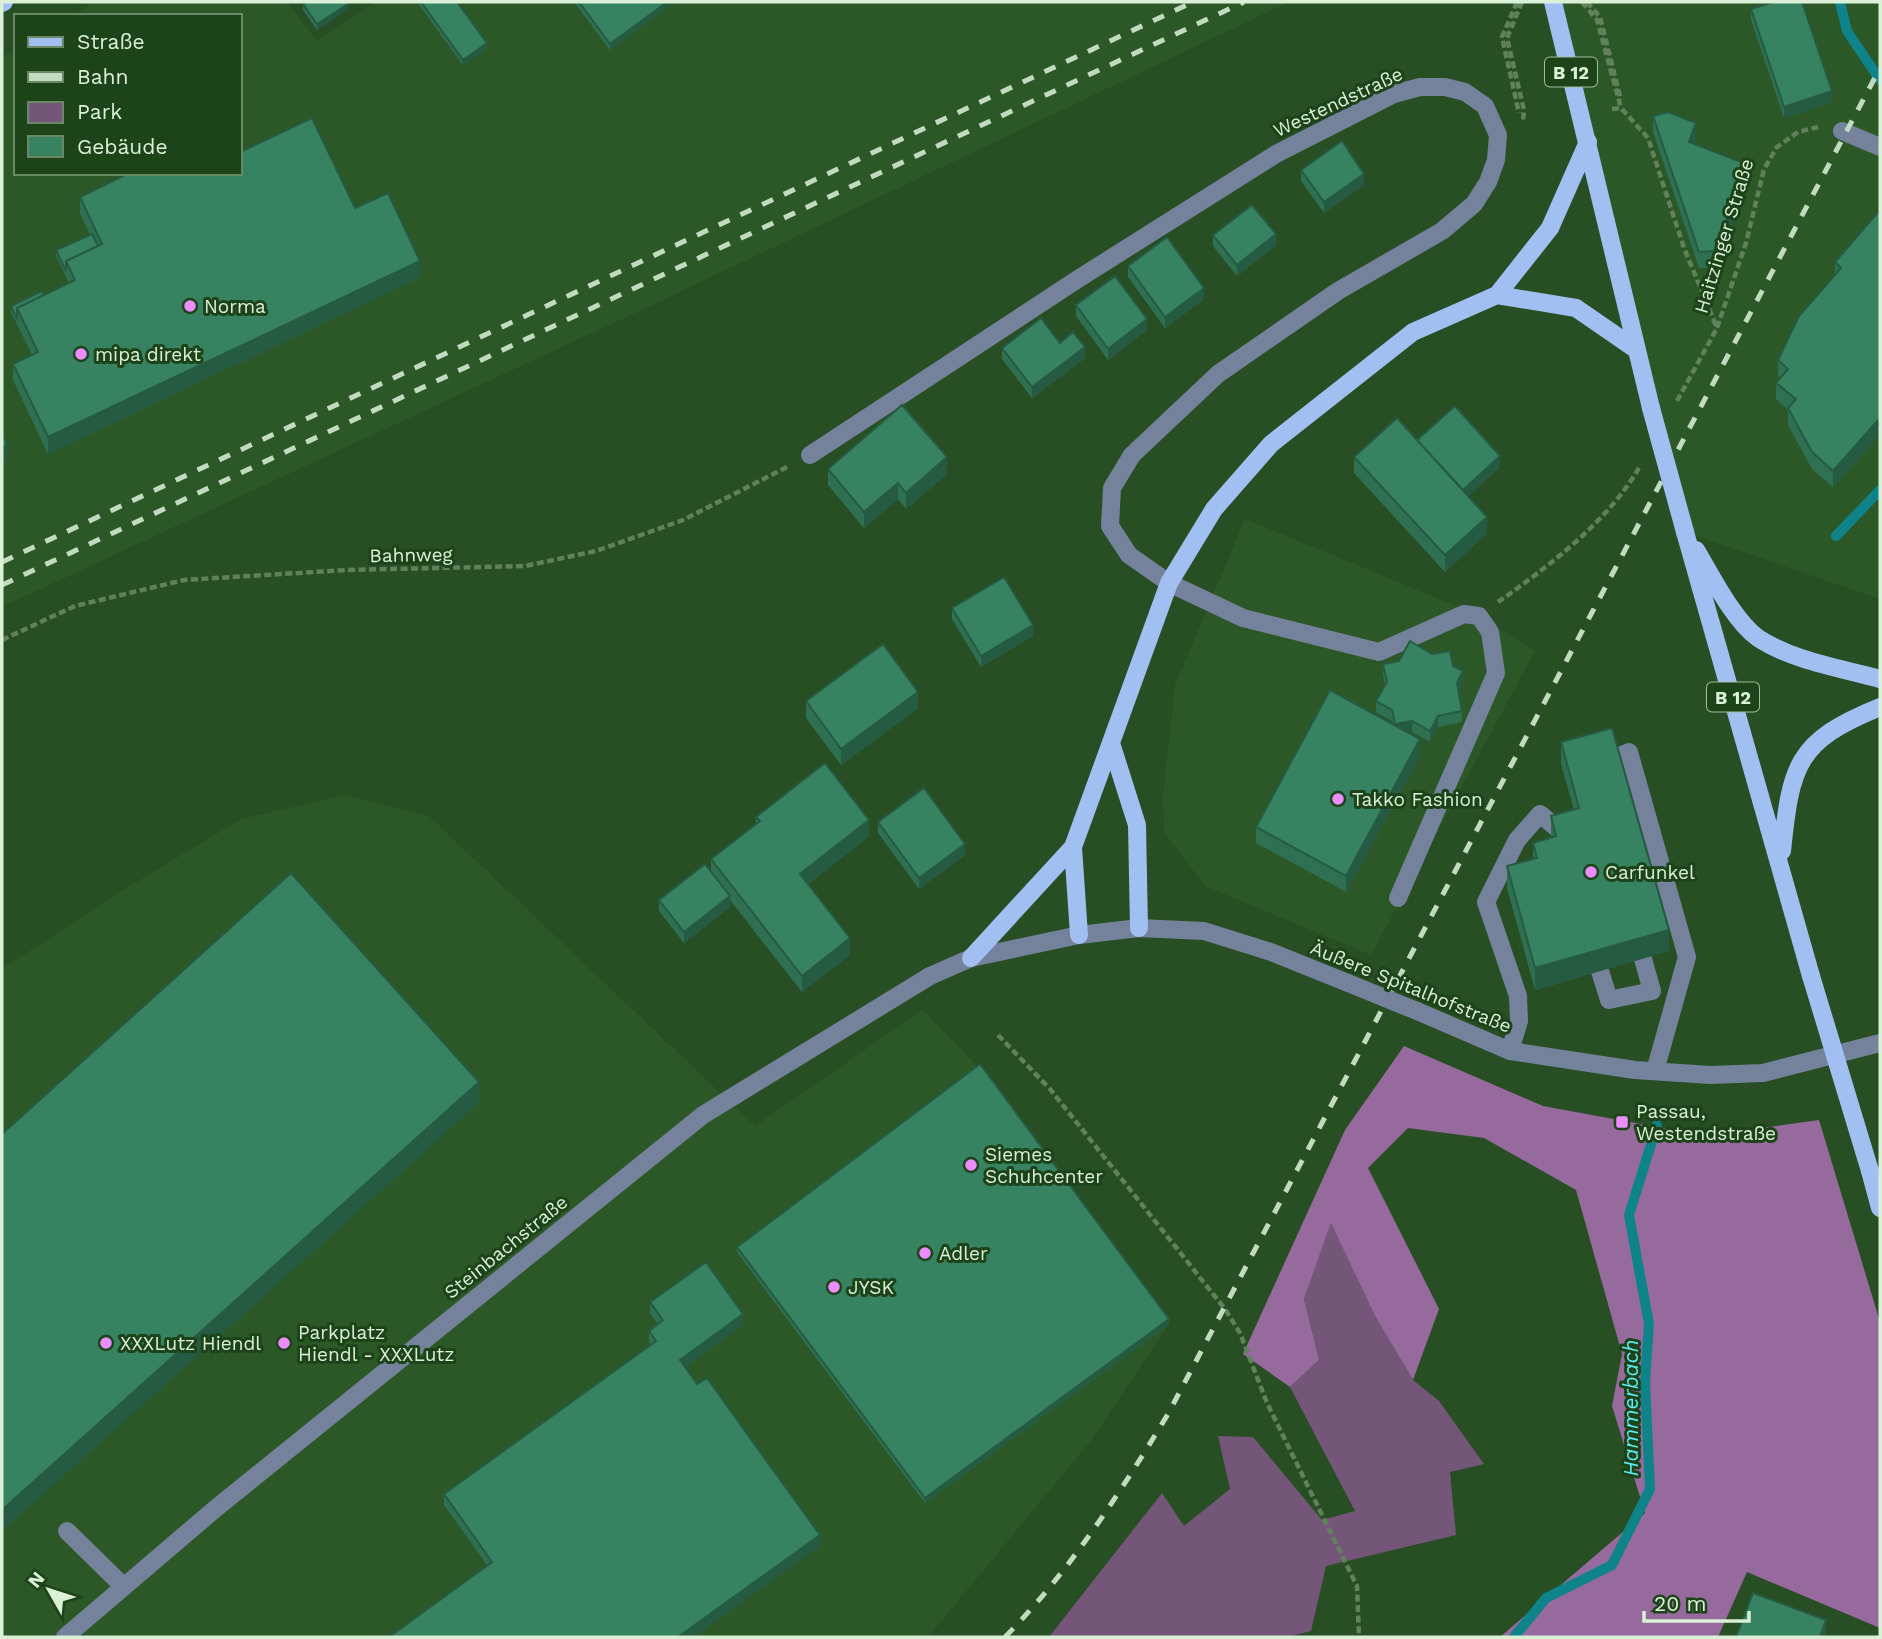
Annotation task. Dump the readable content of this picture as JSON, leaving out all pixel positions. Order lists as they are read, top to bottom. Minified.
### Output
{"streets":{"main road":["B 12"],"street":["Westendstraße","Äußere Spitalhofstraße","Steinbachstraße"],"path":["Haitzinger Straße","Bahnweg"]},"crossings":[["Westendstraße","Bahnweg"],["Äußere Spitalhofstraße","Steinbachstraße"]],"water":["Hammerbach"],"places":{"other":["Norma","mipa direkt","Takko Fashion","Carfunkel","Siemes Schuhcenter","Adler","JYSK","XXXLutz Hiendl","Parkplatz Hiendl - XXXLutz"],"transit":["Passau, Westendstraße"]},"legend":["Straße","Bahn","Park","Gebäude"],"scale_bar":"20 m","north":"top left"}
